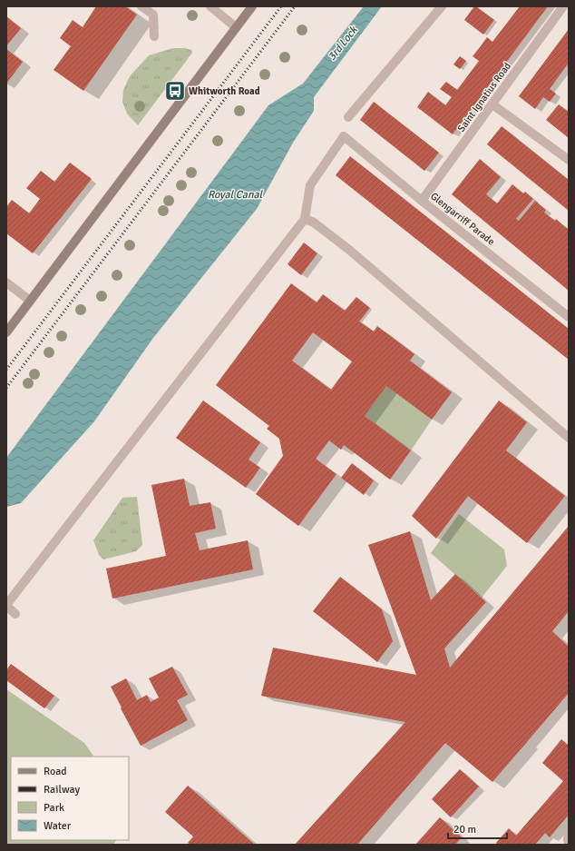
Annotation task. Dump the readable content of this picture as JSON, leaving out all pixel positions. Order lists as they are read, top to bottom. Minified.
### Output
{"streets":{"street":["Saint Ignatius Road","Glengarriff Parade"]},"crossings":[["Saint Ignatius Road","Glengarriff Parade"]],"water":["3rd Lock","Royal Canal"],"places":{"bus stop":["Whitworth Road"]},"legend":["Road","Railway","Park","Water"],"scale_bar":"20 m"}
